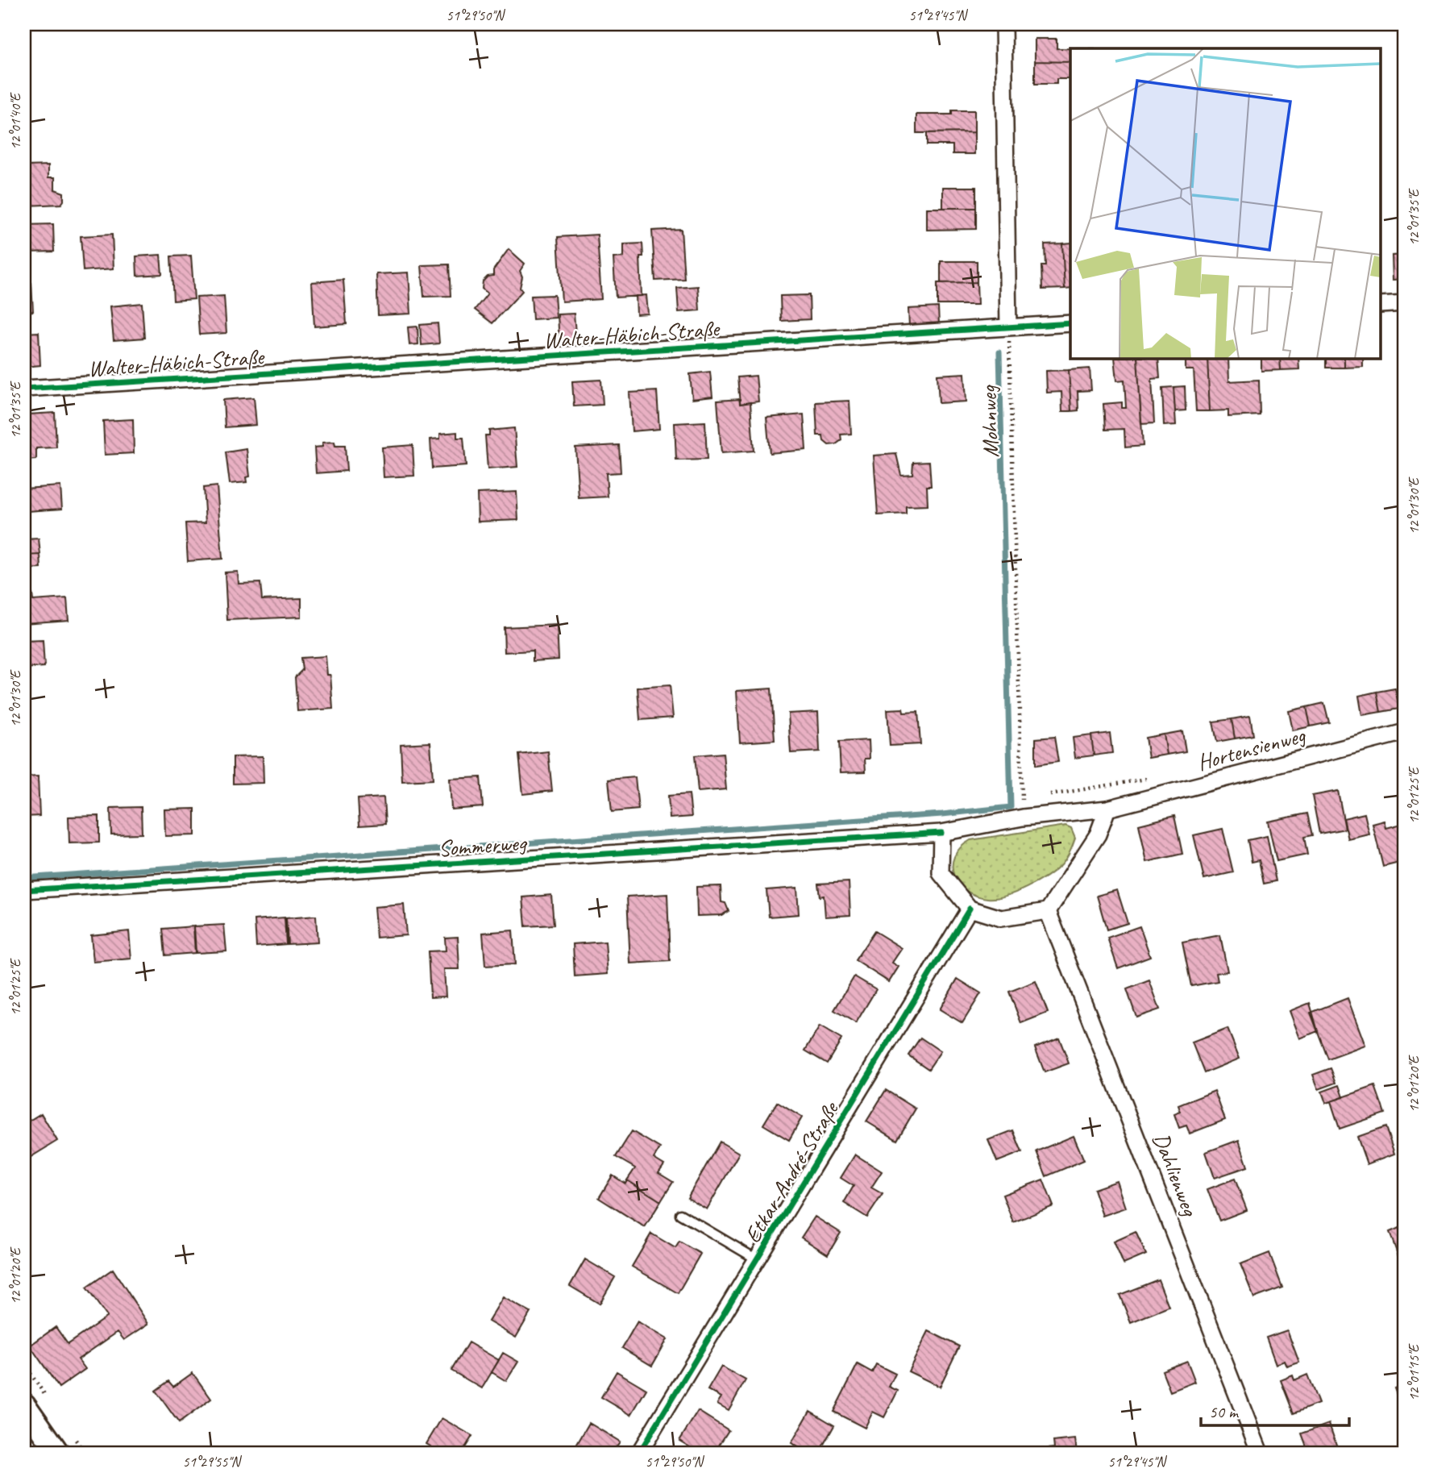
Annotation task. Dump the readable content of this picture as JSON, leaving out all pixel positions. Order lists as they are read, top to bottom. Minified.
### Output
{"streets":{"street":["Walter-Häbich-Straße","Hortensienweg","Sommerweg","Etkar-André-Straße","Dahlienweg"],"path":["Mohnweg"]},"crossings":[["Walter-Häbich-Straße","Mohnweg"],["Mohnweg","Hortensienweg"],["Mohnweg","Sommerweg"],["Hortensienweg","Sommerweg"]],"scale_bar":"50 m","coordinates":["51°29'50\"N","51°29'45\"N","12°01'40\"E","12°01'35\"E","12°01'30\"E","12°01'25\"E","12°01'20\"E","12°01'15\"E","51°29'55\"N"]}
